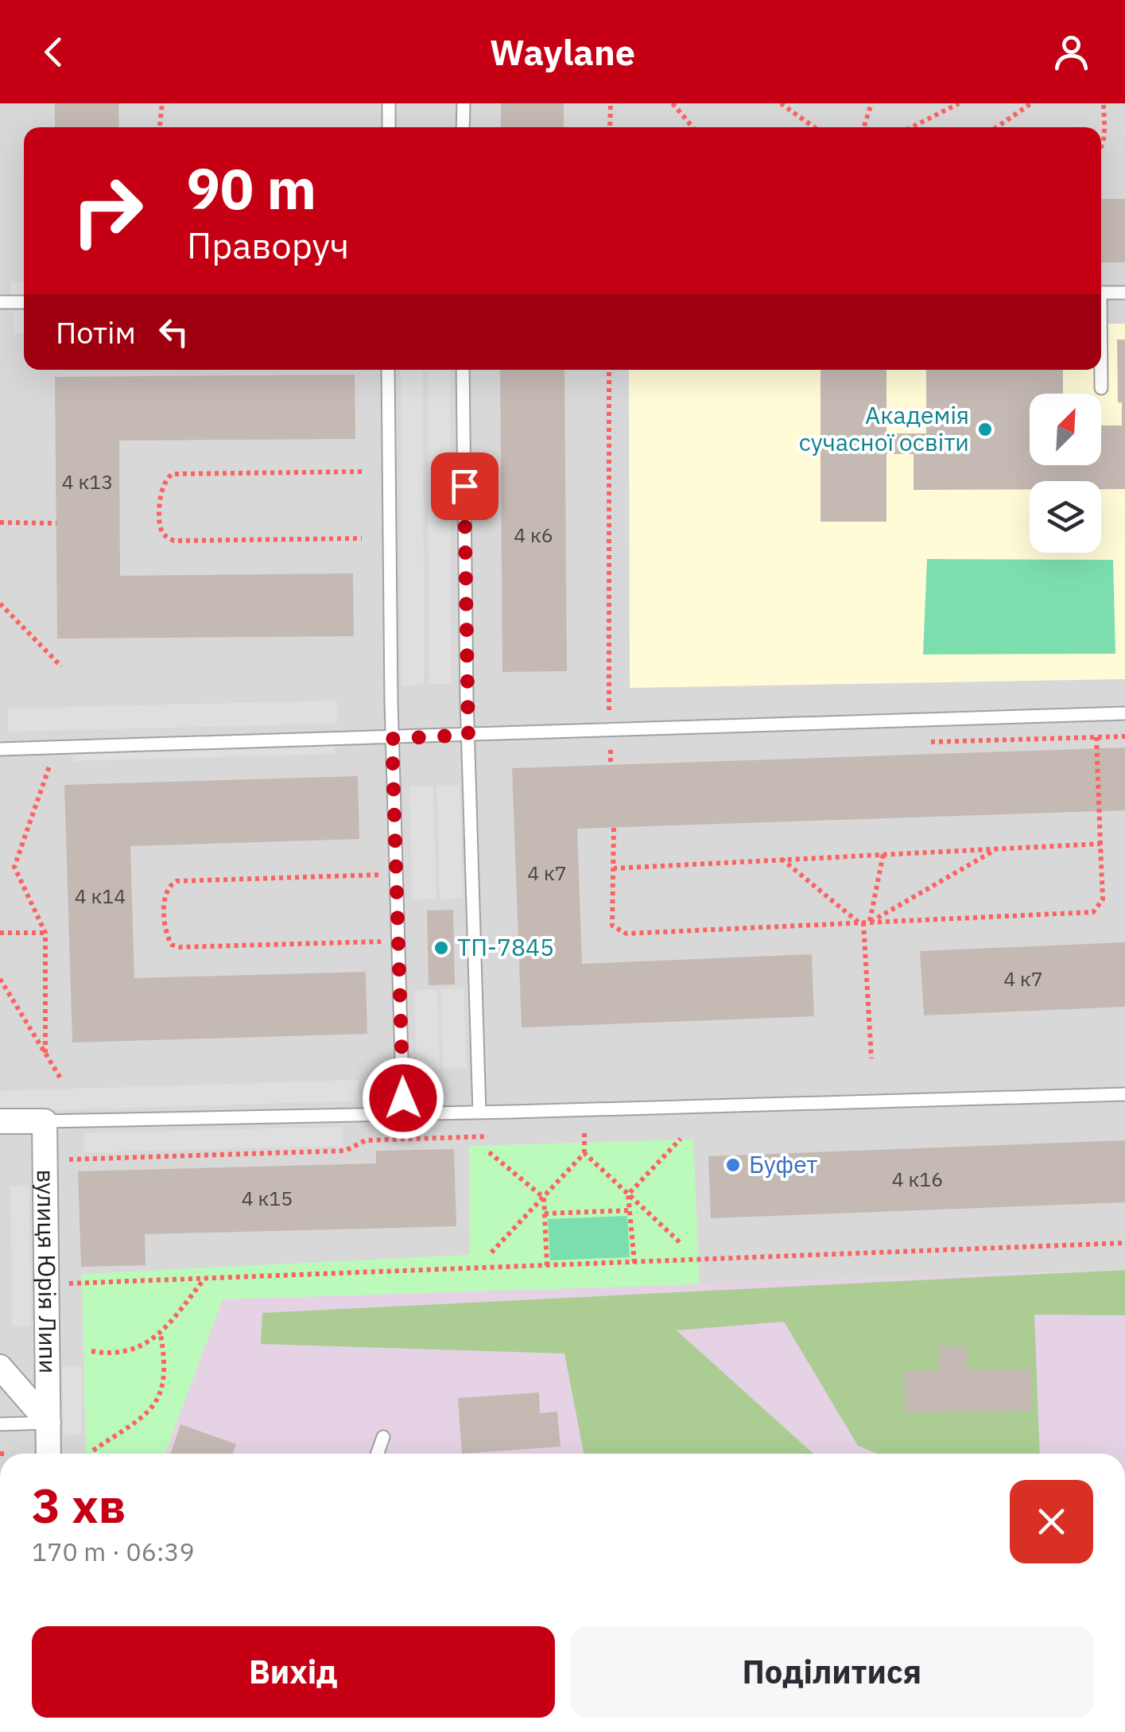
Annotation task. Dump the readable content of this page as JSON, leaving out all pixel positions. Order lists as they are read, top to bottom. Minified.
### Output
{"streets":{"street":["вулиця Юрія Липи"]},"places":["Академія сучасної освіти","ТП-7845","Буфет"],"house_numbers":["4 к13","4 к6","4 к7","4 к14","4 к7","4 к16","4 к15"],"north":"top right","page":{"header":"Waylane","turn":["90 m","Праворуч"],"then":"Потім","heading":["3 хв","170 m · 06:39"],"buttons":["Вихід","Поділитися"]}}
